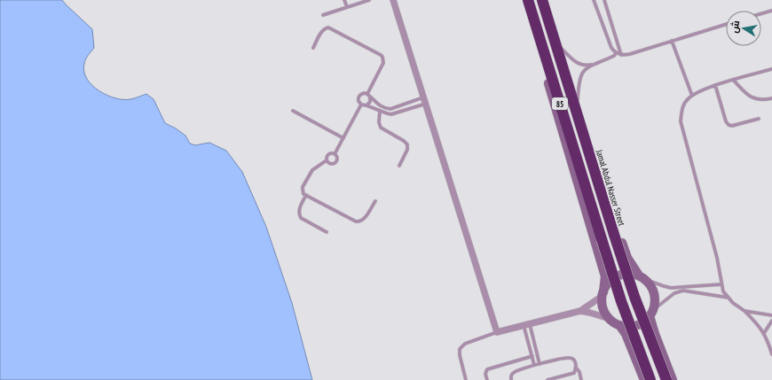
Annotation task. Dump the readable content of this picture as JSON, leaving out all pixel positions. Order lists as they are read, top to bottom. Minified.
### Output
{"streets":{"highway":["85","Jamal Abdul Nasser Street"]},"north":"left"}
